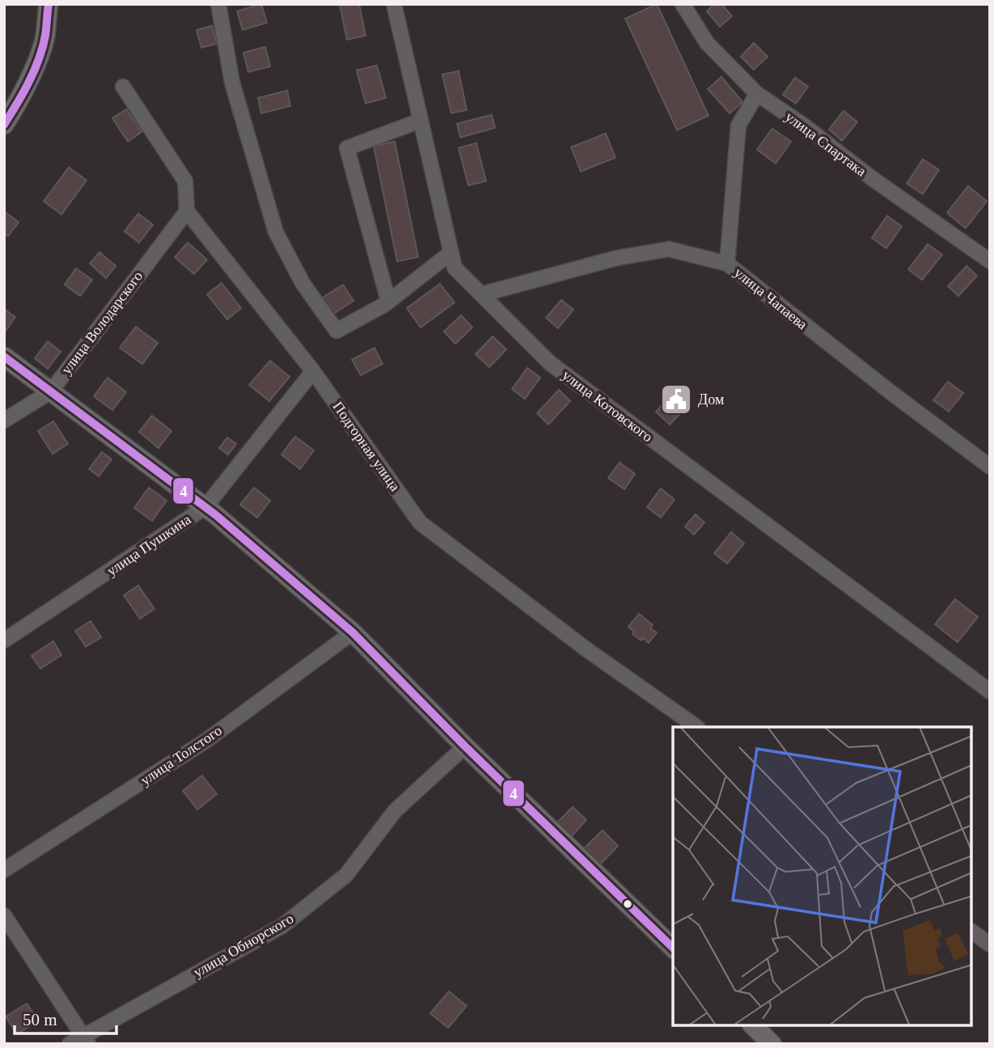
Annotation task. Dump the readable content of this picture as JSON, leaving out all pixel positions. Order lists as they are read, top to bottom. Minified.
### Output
{"streets":{"street":["улица Спартака","улица Чапаева","улица Володарского","улица Котовского","Подгорная улица","улица Пушкина","улица Толстого","улица Обнорского"]},"crossings":[["улица Чапаева","улица Котовского"],["улица Володарского","Подгорная улица"],["Подгорная улица","улица Пушкина"]],"places":{"public building":["Дом"]},"lines":["transit line 4"],"scale_bar":"50 m"}
